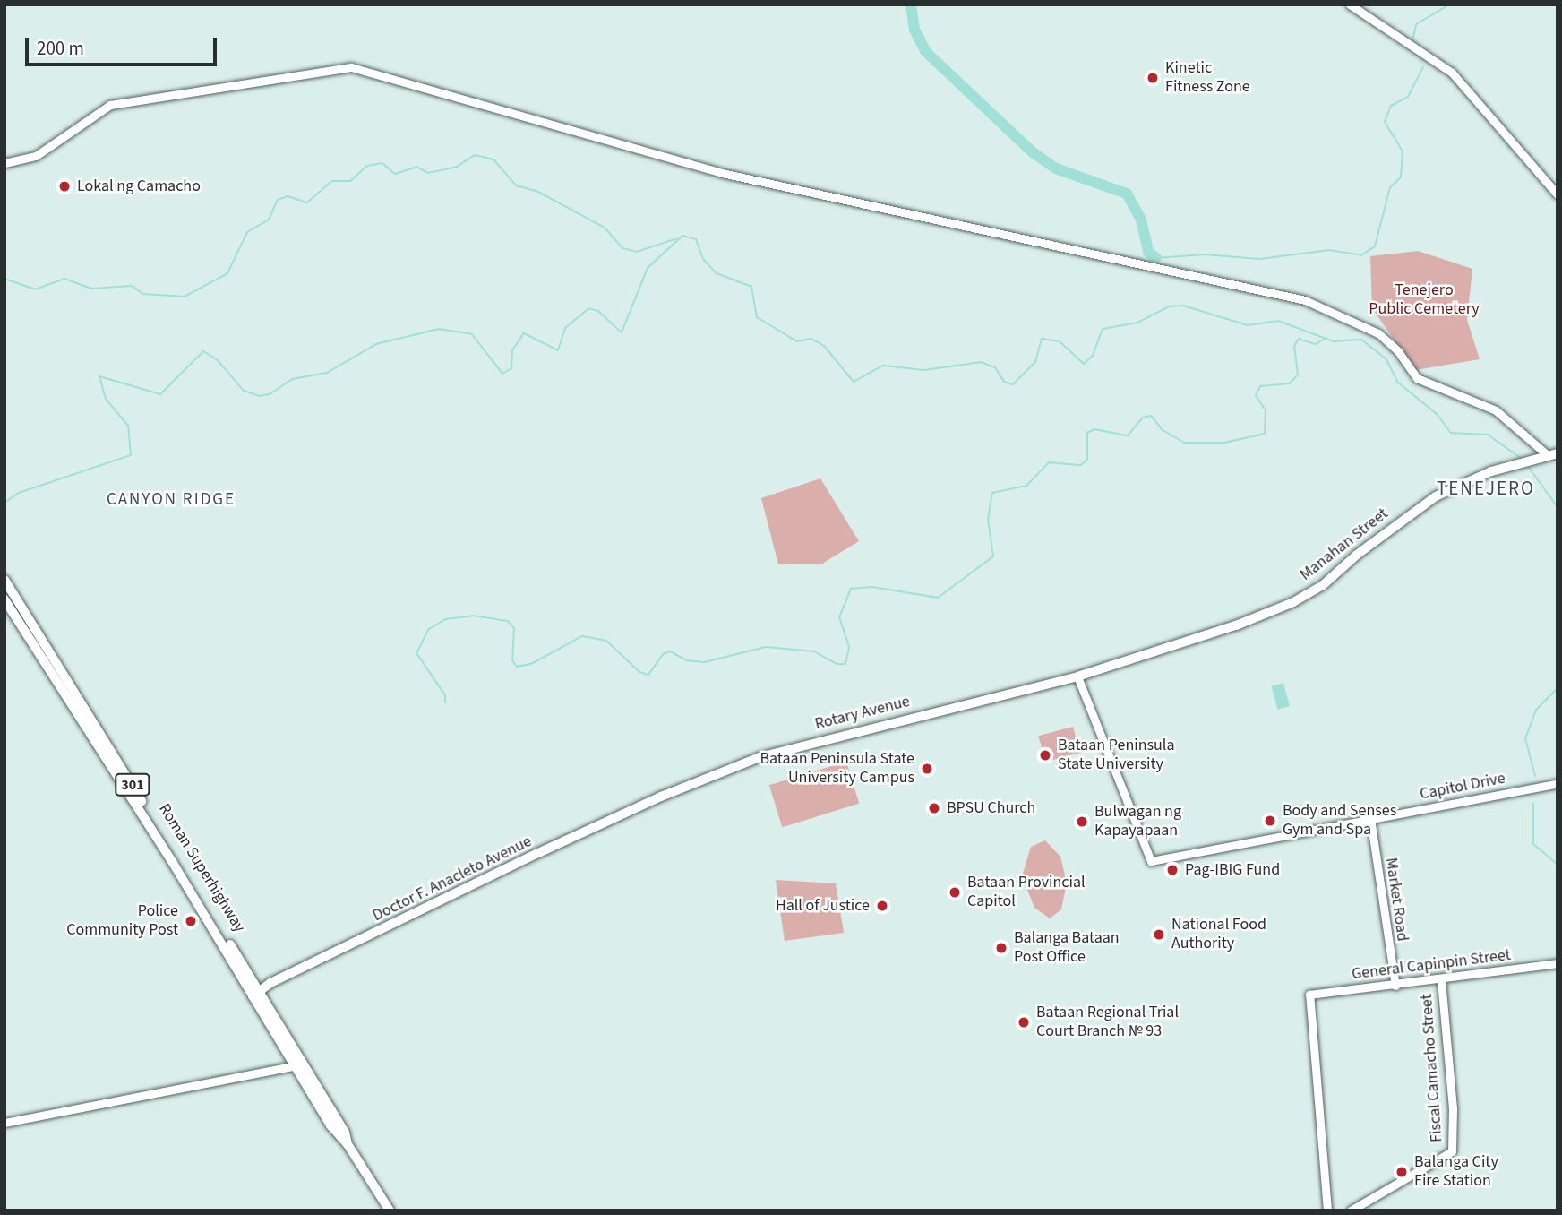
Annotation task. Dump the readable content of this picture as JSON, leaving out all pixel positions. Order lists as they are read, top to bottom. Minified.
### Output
{"streets":{"main road":["Manahan Street","Rotary Avenue","301","Roman Superhighway","Doctor F. Anacleto Avenue"],"street":["Capitol Drive","Market Road","General Capinpin Street","Fiscal Camacho Street"]},"crossings":[["Manahan Street","Rotary Avenue"],["Manahan Street","Capitol Drive"],["Rotary Avenue","Capitol Drive"],["Rotary Avenue","Doctor F. Anacleto Avenue"],["Capitol Drive","Market Road"],["Roman Superhighway","Doctor F. Anacleto Avenue"],["Market Road","General Capinpin Street"],["General Capinpin Street","Fiscal Camacho Street"]],"districts":["TENEJERO","CANYON RIDGE"],"parks":["Tenejero Public Cemetery"],"places":["Kinetic Fitness Zone","Lokal ng Camacho","Bataan Peninsula State University","Bataan Peninsula State University Campus","BPSU Church","Body and Senses Gym and Spa","Bulwagan ng Kapayapaan","Pag-IBIG Fund","Bataan Provincial Capitol","Hall of Justice","Police Community Post","National Food Authority","Balanga Bataan Post Office","Bataan Regional Trial Court Branch № 93","Balanga City Fire Station"],"scale_bar":"200 m"}
